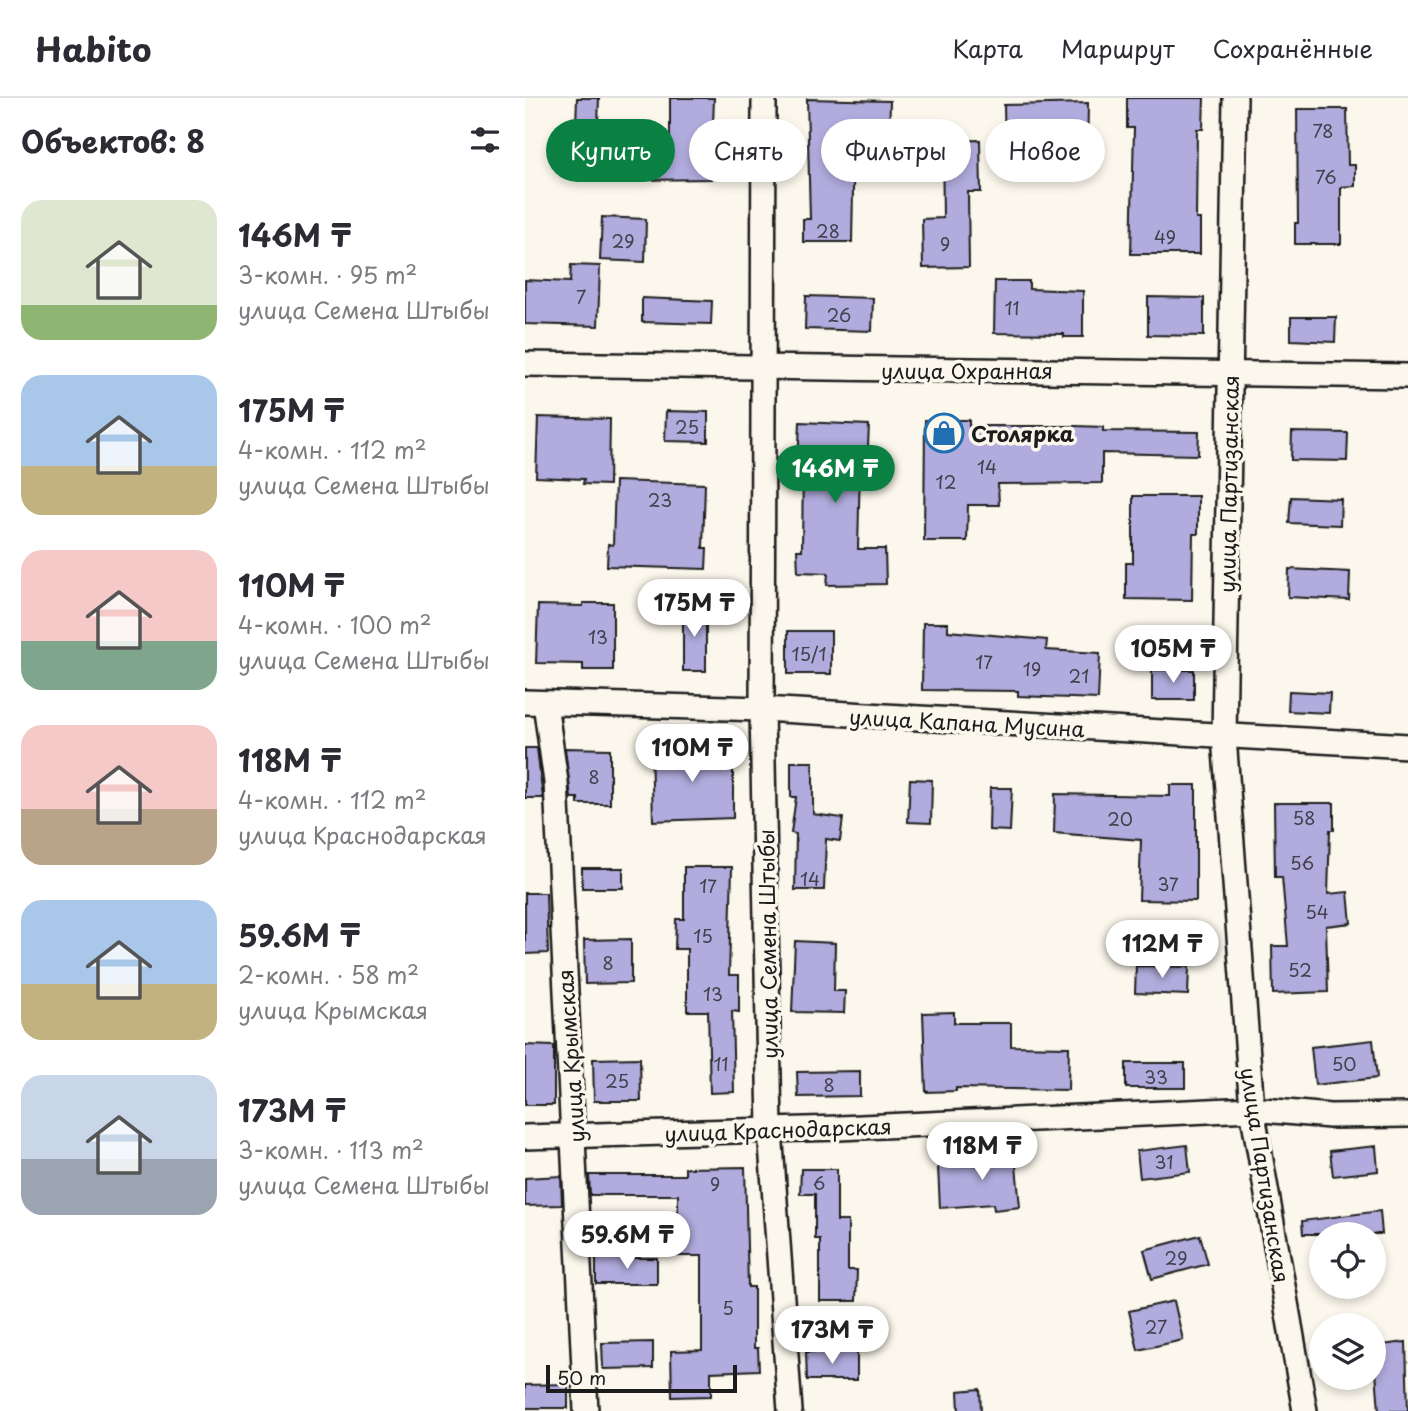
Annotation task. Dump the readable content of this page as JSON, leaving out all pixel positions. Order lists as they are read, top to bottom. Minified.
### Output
{"streets":{"street":["улица Охранная","улица Партизанская","улица Капана Мусина","улица Семена Штыбы","улица Крымская","улица Краснодарская"]},"crossings":[["улица Охранная","улица Партизанская"],["улица Охранная","улица Семена Штыбы"],["улица Партизанская","улица Капана Мусина"],["улица Партизанская","улица Краснодарская"],["улица Капана Мусина","улица Семена Штыбы"],["улица Капана Мусина","улица Крымская"],["улица Семена Штыбы","улица Краснодарская"],["улица Крымская","улица Краснодарская"]],"places":{"shop":["Столярка"]},"house_numbers":["78","76","28","49","29","9","7","11","26","25","14","12","23","13","15/1","17","19","21","8","58","20","56","14","37","17","54","15","8","52","13","11","50","33","25","8","31","6","9","29","5","27"],"scale_bar":"50 m","page":{"header":"Habito","nav":["Карта","Маршрут","Сохранённые"],"heading":"Объектов: 8","chip":["Купить","Снять","Фильтры","Новое"],"list":[{"name":"146M ₸","note":"3-комн. · 95 m² · улица Семена Штыбы"},{"name":"175M ₸","note":"4-комн. · 112 m² · улица Семена Штыбы"},{"name":"110M ₸","note":"4-комн. · 100 m² · улица Семена Штыбы"},{"name":"118M ₸","note":"4-комн. · 112 m² · улица Краснодарская"},{"name":"59.6M ₸","note":"2-комн. · 58 m² · улица Крымская"},{"name":"173M ₸","note":"3-комн. · 113 m² · улица Семена Штыбы"}],"price":["146M ₸","175M ₸","105M ₸","110M ₸","112M ₸","118M ₸","59.6M ₸","173M ₸"],"scale":"50 m"}}
